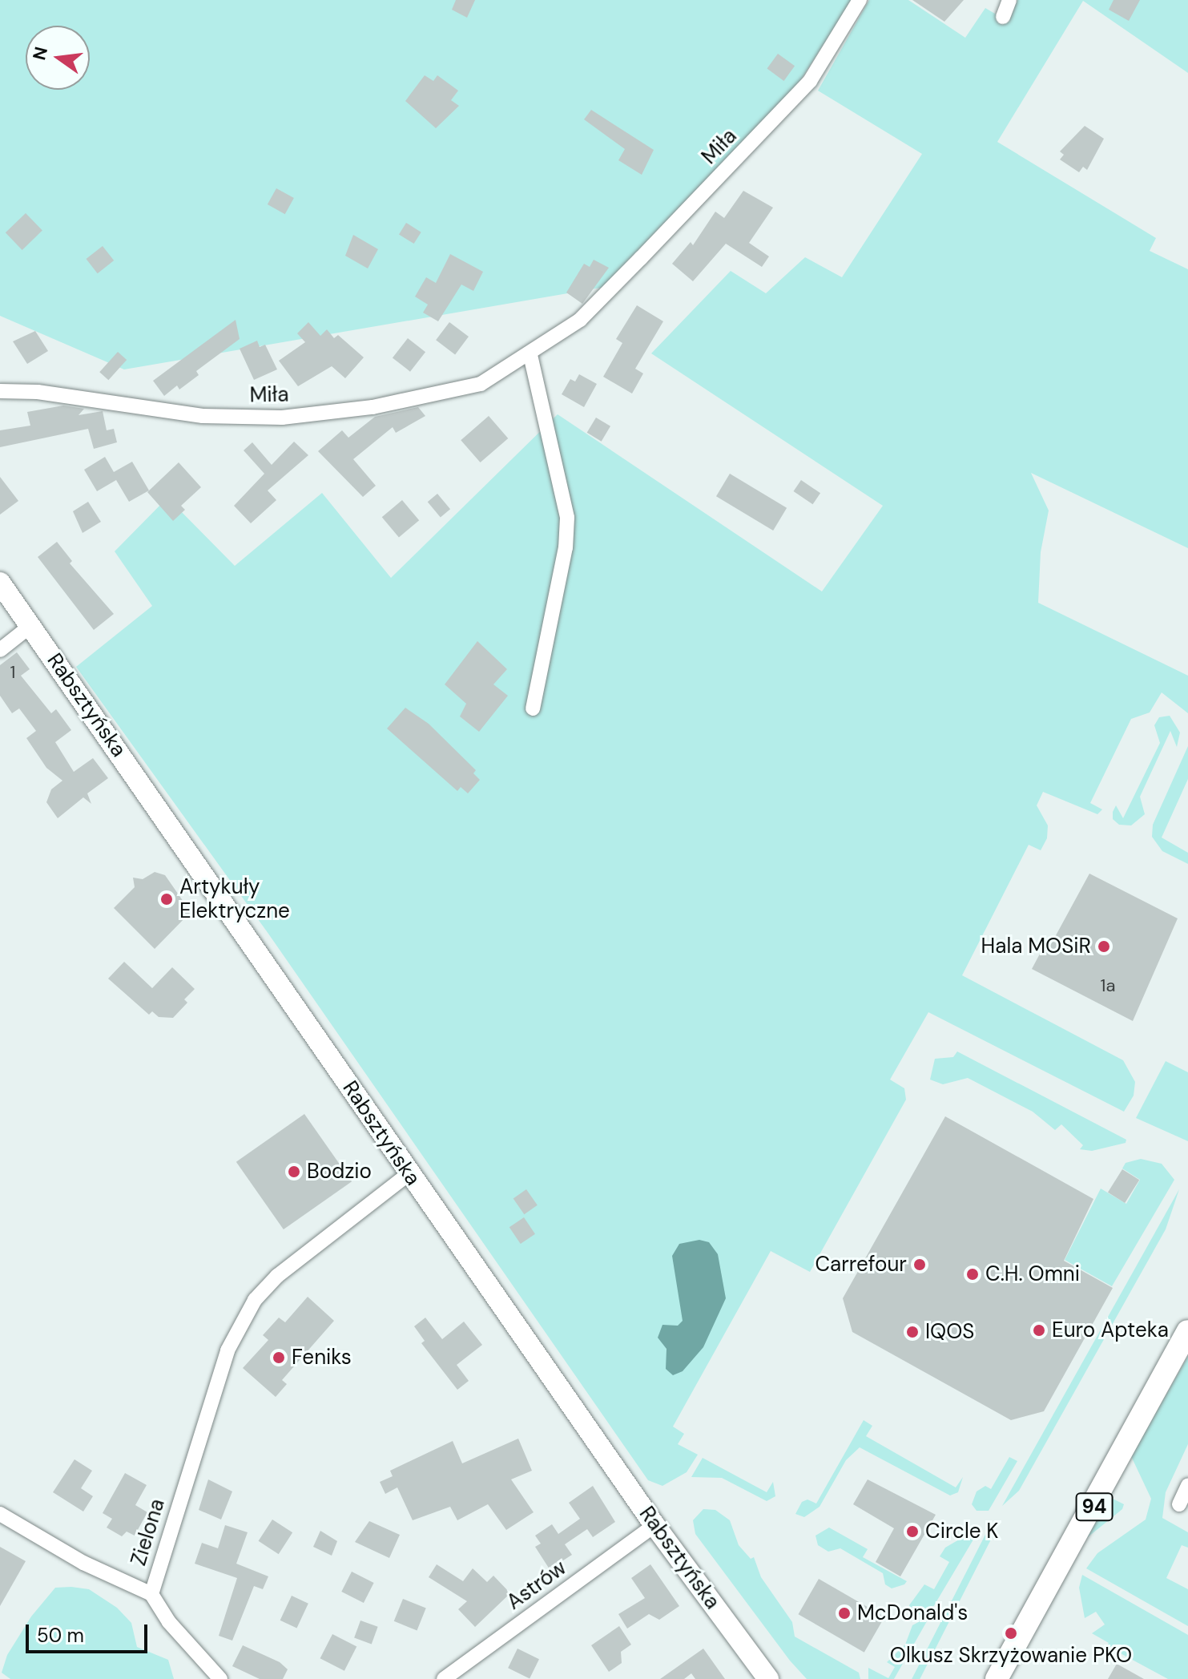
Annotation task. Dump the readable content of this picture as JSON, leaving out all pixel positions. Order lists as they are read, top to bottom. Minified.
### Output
{"streets":{"main road":["94"],"street":["Miła","Rabsztyńska","Zielona","Astrów"]},"crossings":[["Rabsztyńska","Zielona"],["Rabsztyńska","Astrów"]],"places":["Artykuły Elektryczne","Hala MOSiR","Bodzio","Carrefour","C.H. Omni","Euro Apteka","IQOS","Feniks","Circle K","McDonald's","Olkusz Skrzyżowanie PKO"],"house_numbers":["1","1a"],"scale_bar":"50 m","north":"left"}
